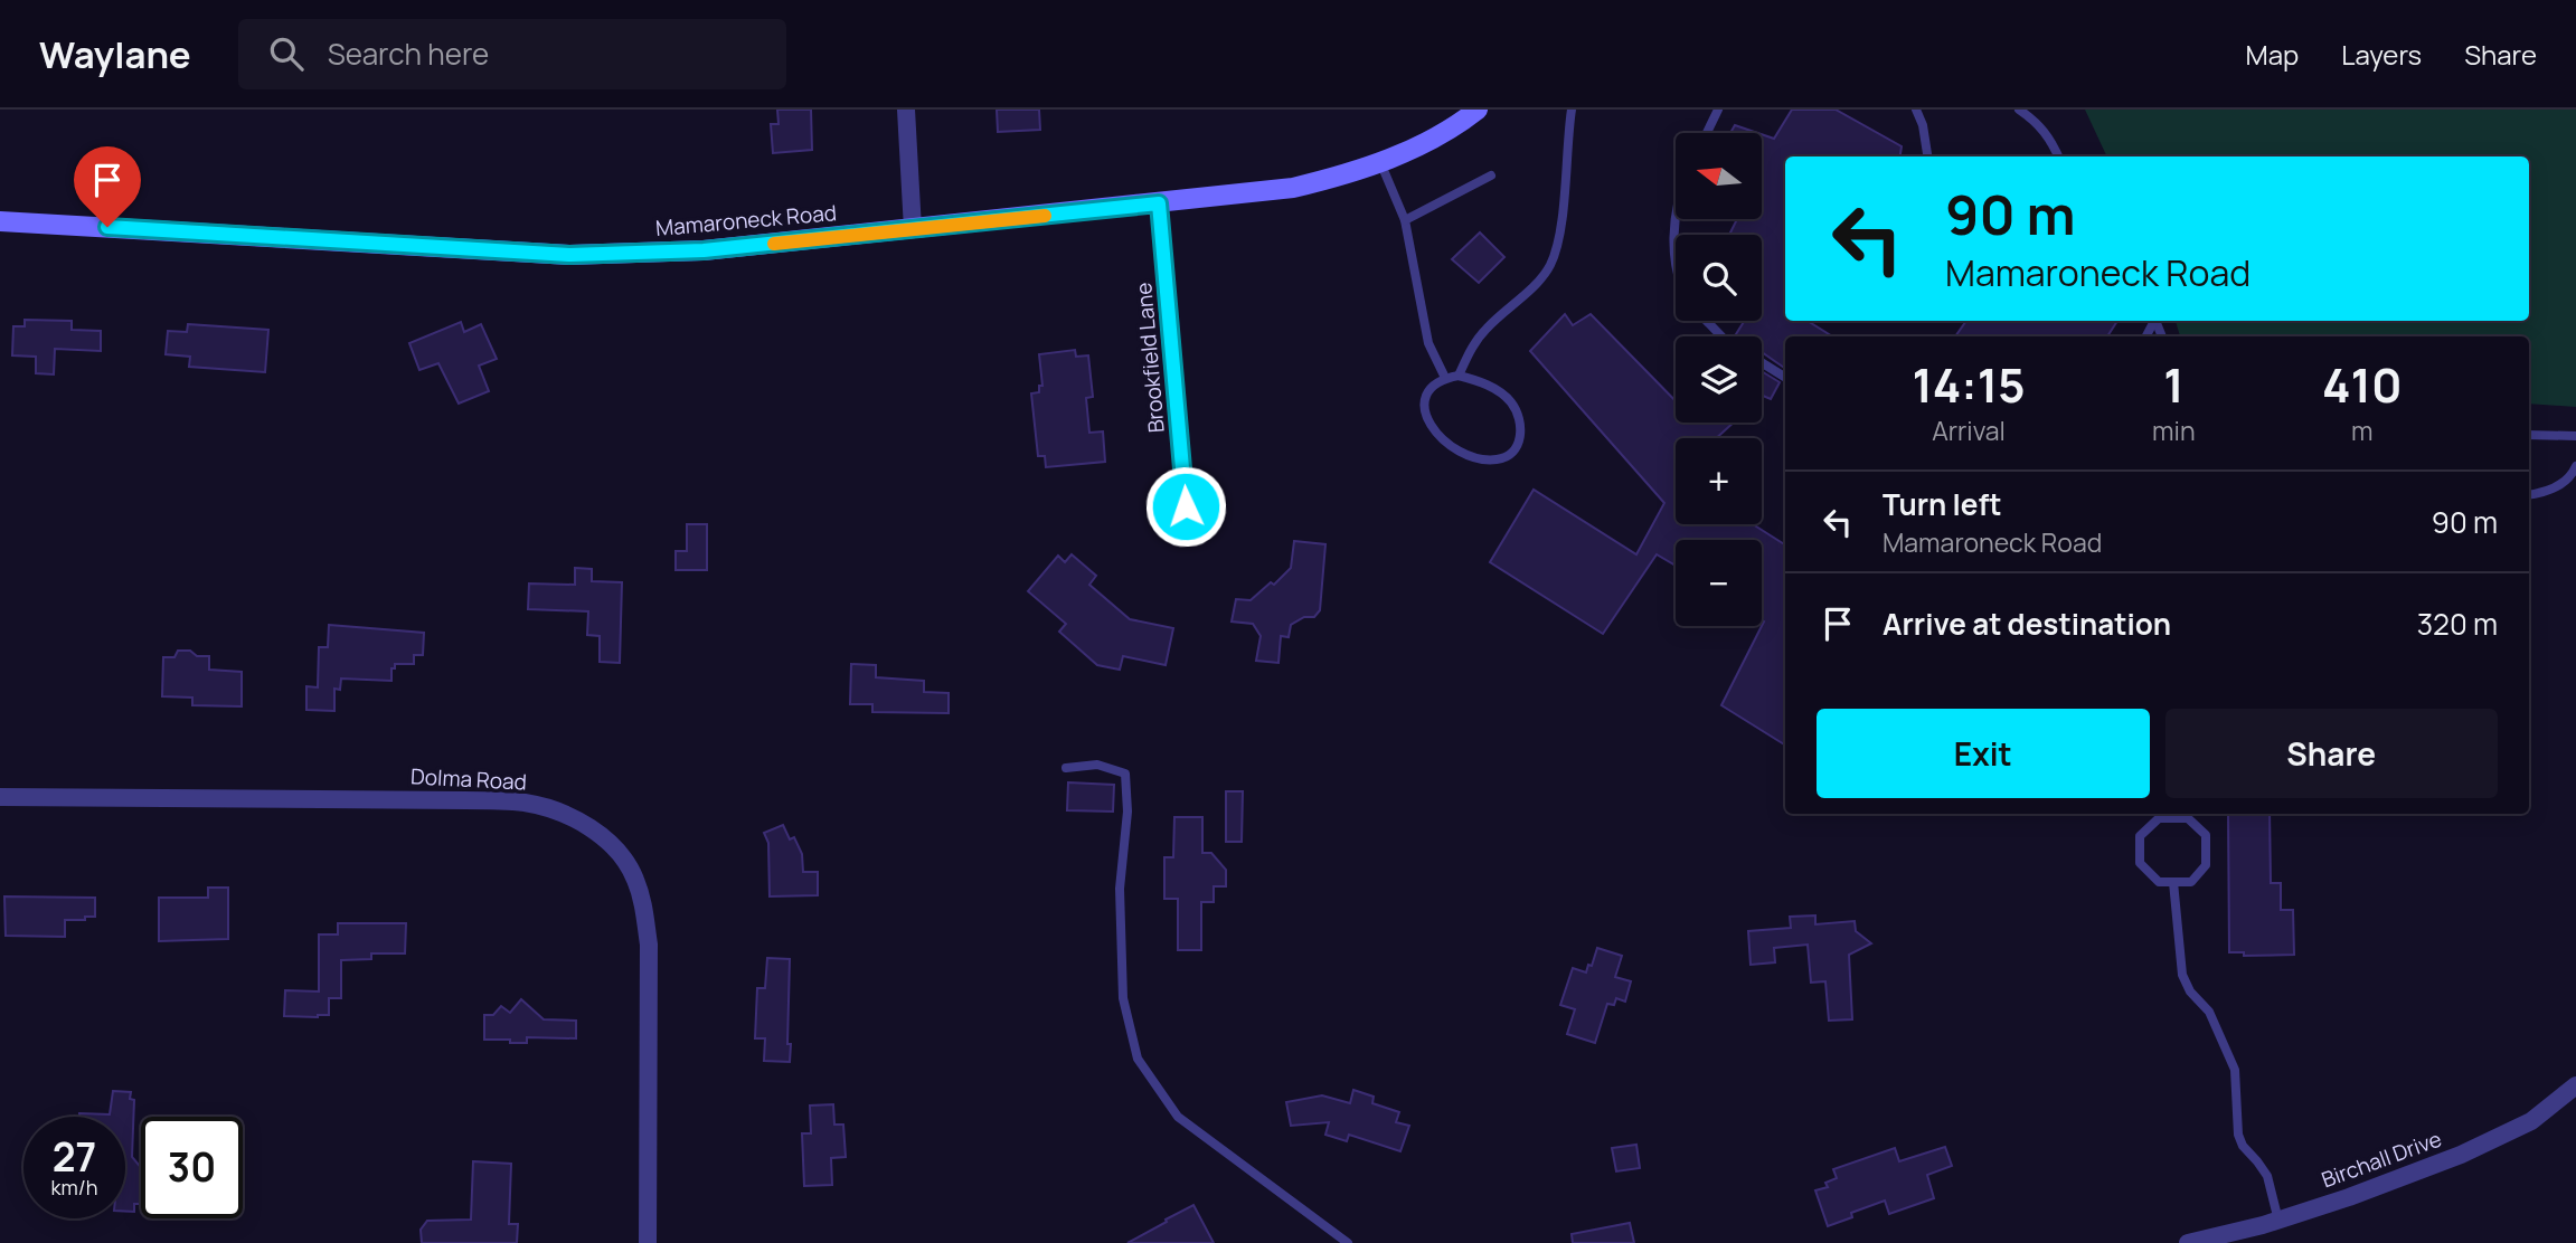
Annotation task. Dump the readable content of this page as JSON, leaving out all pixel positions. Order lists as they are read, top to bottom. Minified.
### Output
{"streets":{"street":["Mamaroneck Road","Brookfield Lane","Dolma Road","Birchall Drive"]},"crossings":[["Mamaroneck Road","Brookfield Lane"]],"north":"left","page":{"header":"Waylane","search":"Search here","nav":["Map","Layers","Share"],"map_buttons":["+","−"],"turn":["90 m","Mamaroneck Road"],"eta":["14:15","Arrival","1","min","410","m"],"list":[{"name":"Turn left","note":"Mamaroneck Road","value":"90 m"},{"name":"Arrive at destination","value":"320 m"}],"buttons":["Exit","Share"],"speed":"27 km/h","limit":"30"}}
